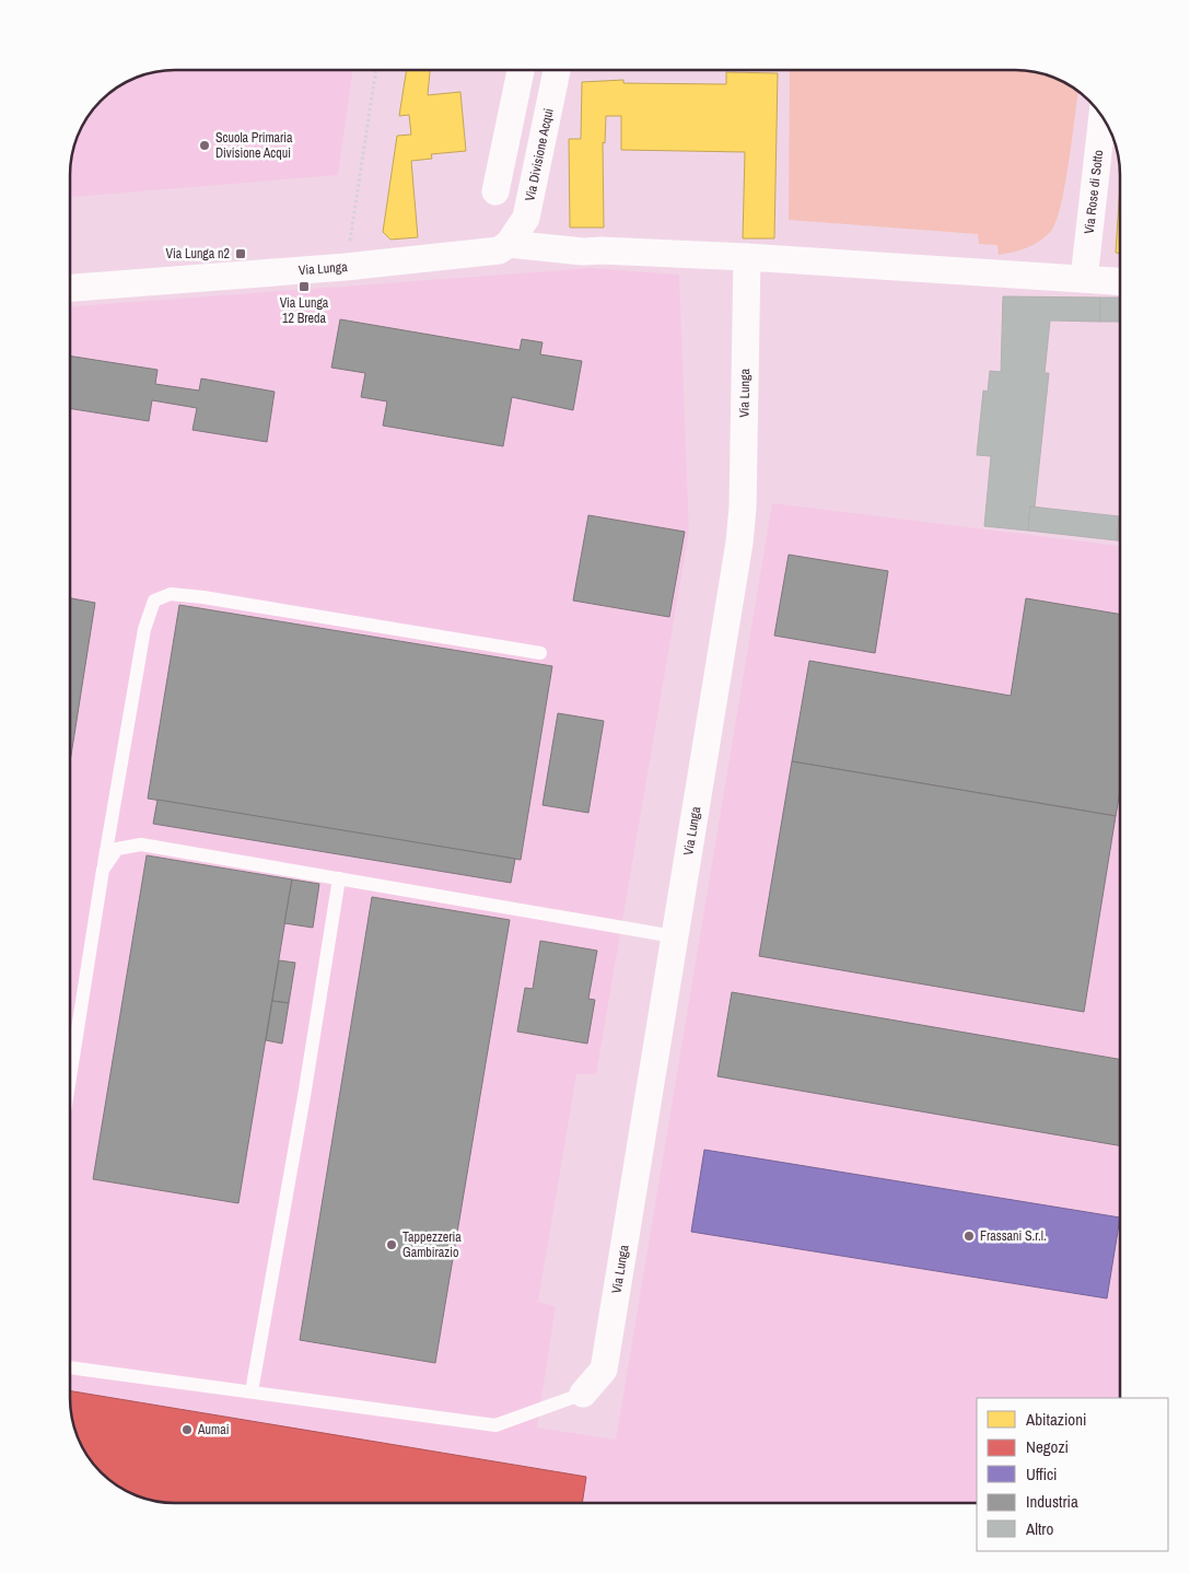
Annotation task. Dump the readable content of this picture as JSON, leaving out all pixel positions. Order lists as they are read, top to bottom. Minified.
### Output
{"streets":{"street":["Via Divisione Acqui","Via Rose di Sotto","Via Lunga"]},"crossings":[["Via Divisione Acqui","Via Lunga"],["Via Rose di Sotto","Via Lunga"]],"places":{"other":["Scuola Primaria Divisione Acqui","Frassani S.r.l.","Tappezzeria Gambirazio","Aumai"],"transit":["Via Lunga n2","Via Lunga 12 Breda"]},"legend":["Abitazioni","Negozi","Uffici","Industria","Altro"]}
